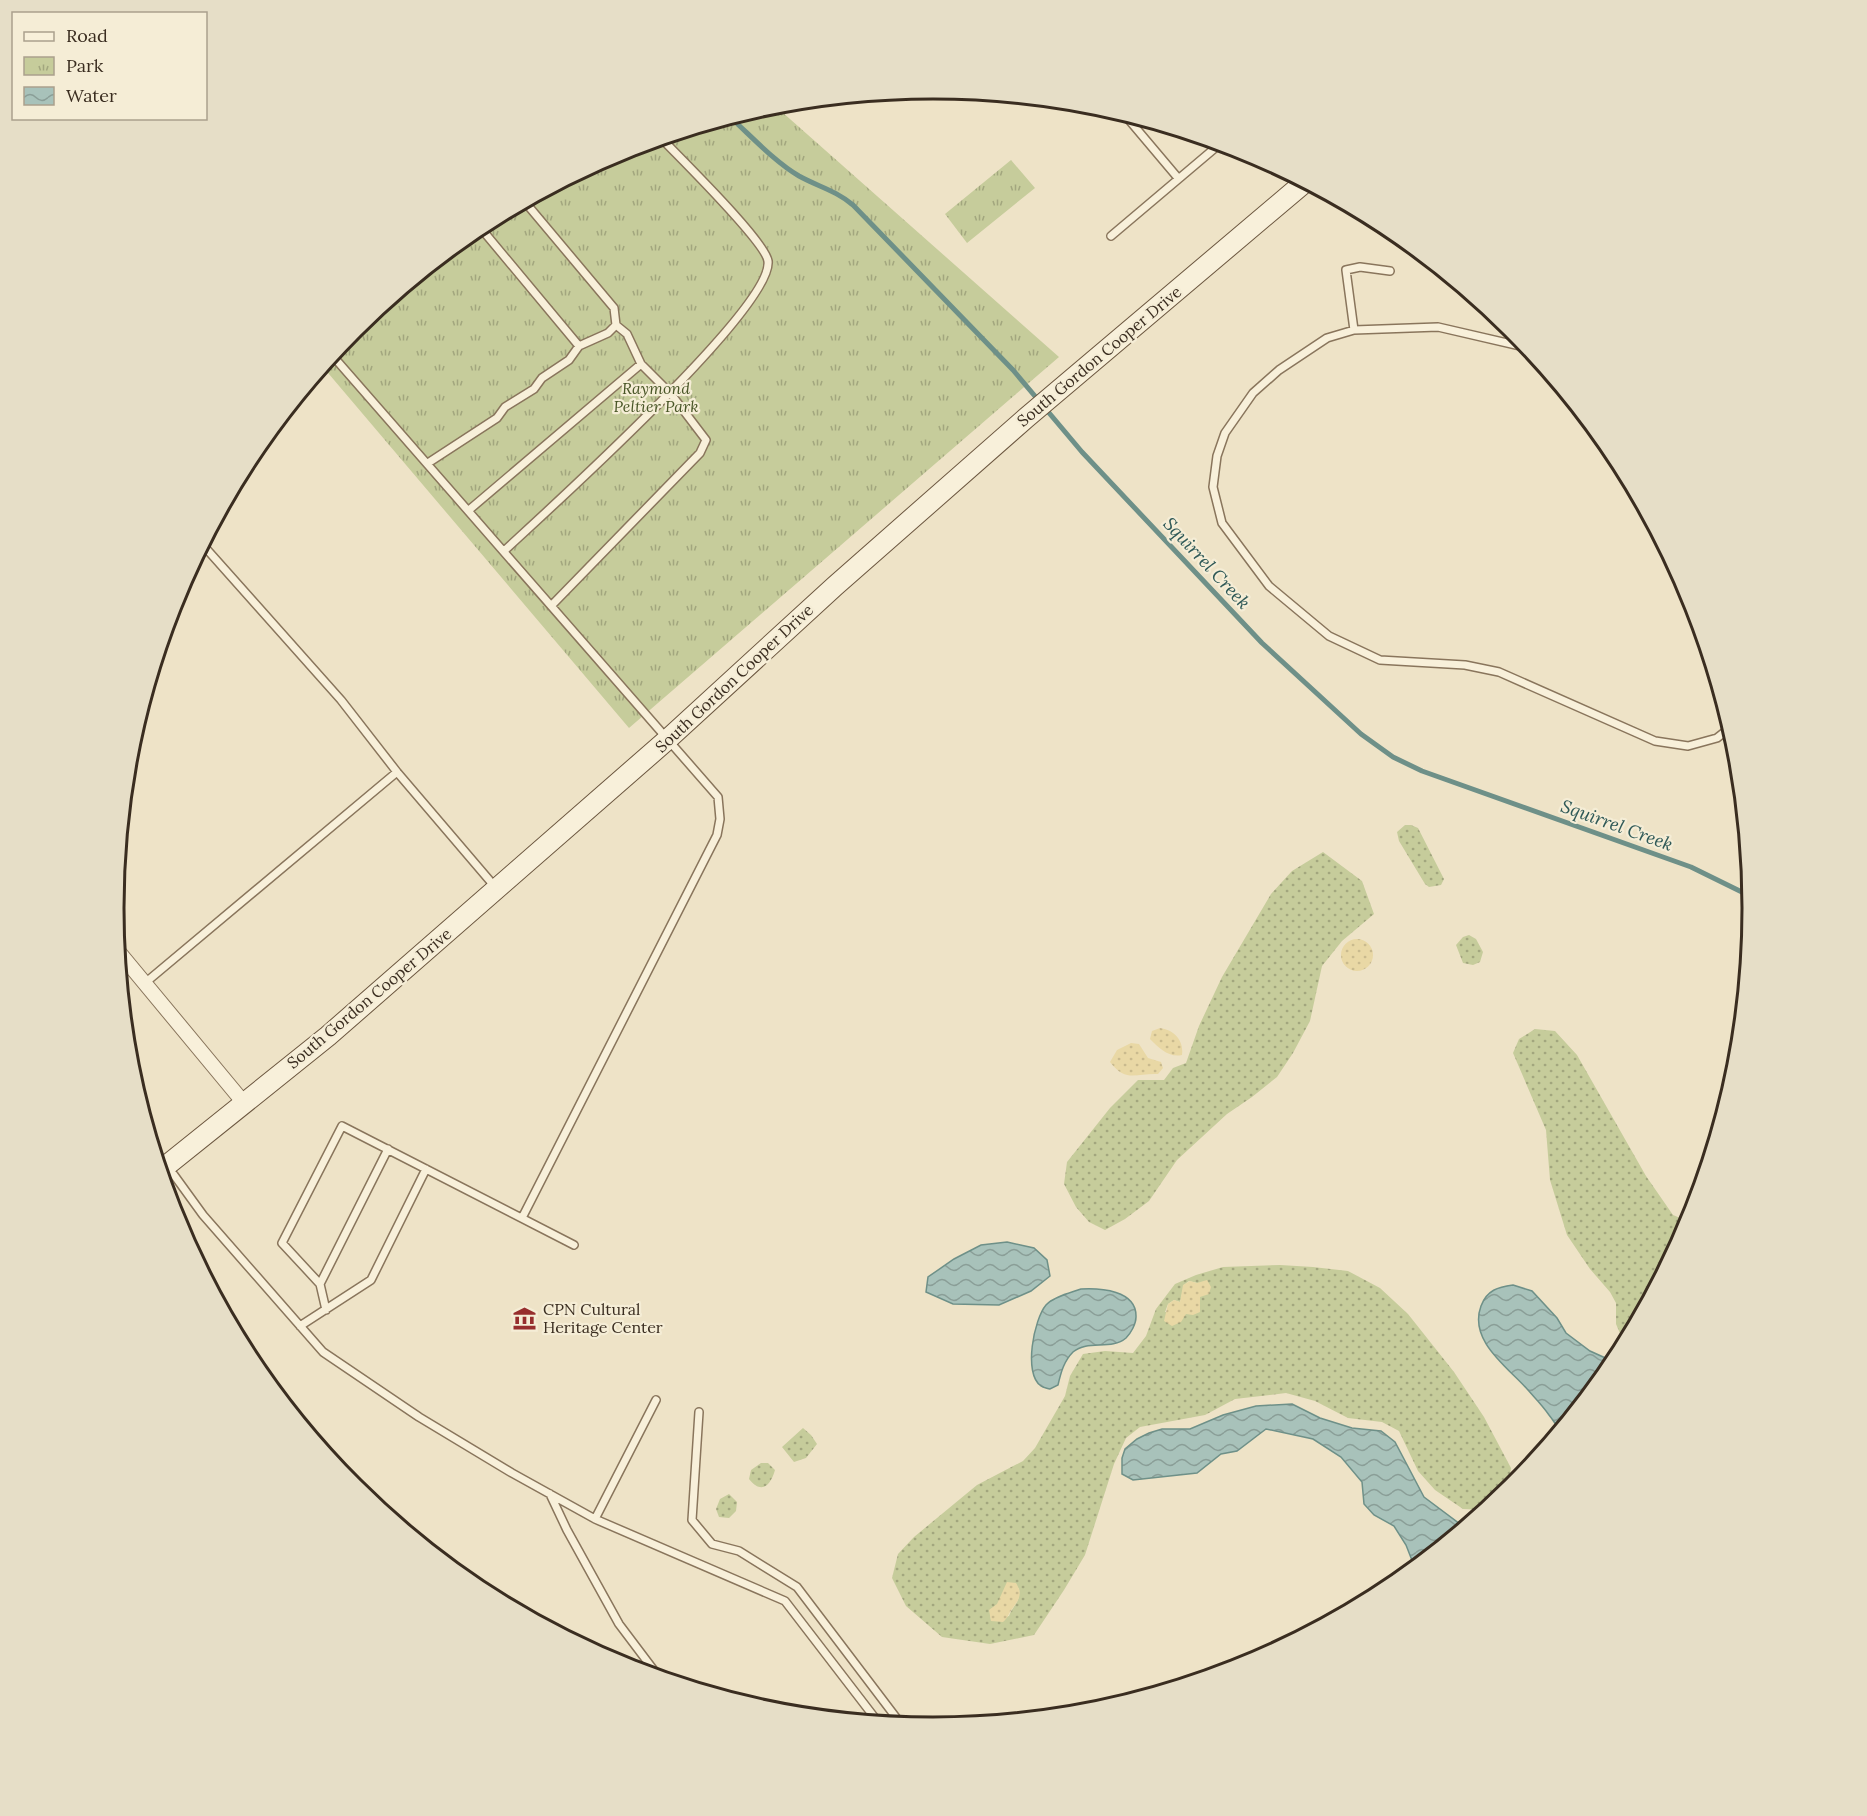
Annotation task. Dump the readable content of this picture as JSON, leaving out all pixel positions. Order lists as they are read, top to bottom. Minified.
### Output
{"streets":{"main road":["South Gordon Cooper Drive"]},"water":["Squirrel Creek"],"parks":["Raymond Peltier Park"],"places":{"museum":["CPN Cultural Heritage Center"]},"legend":["Road","Park","Water"]}
